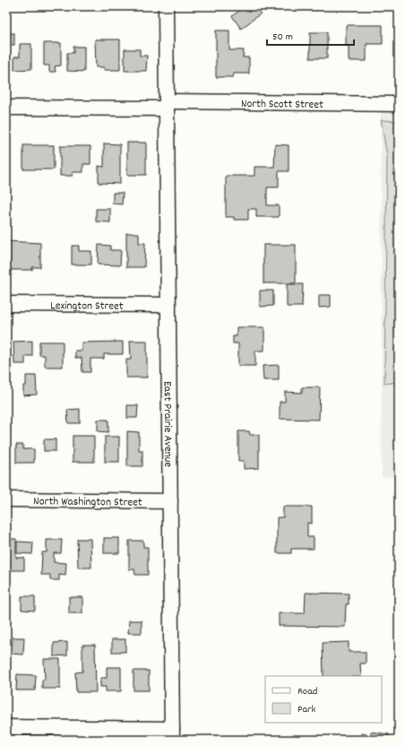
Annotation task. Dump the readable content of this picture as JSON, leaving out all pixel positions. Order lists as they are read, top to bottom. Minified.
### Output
{"streets":{"street":["North Scott Street","Lexington Street","East Prairie Avenue","North Washington Street"]},"crossings":[["North Scott Street","East Prairie Avenue"],["Lexington Street","East Prairie Avenue"],["East Prairie Avenue","North Washington Street"]],"legend":["Road","Park"],"scale_bar":"50 m"}
